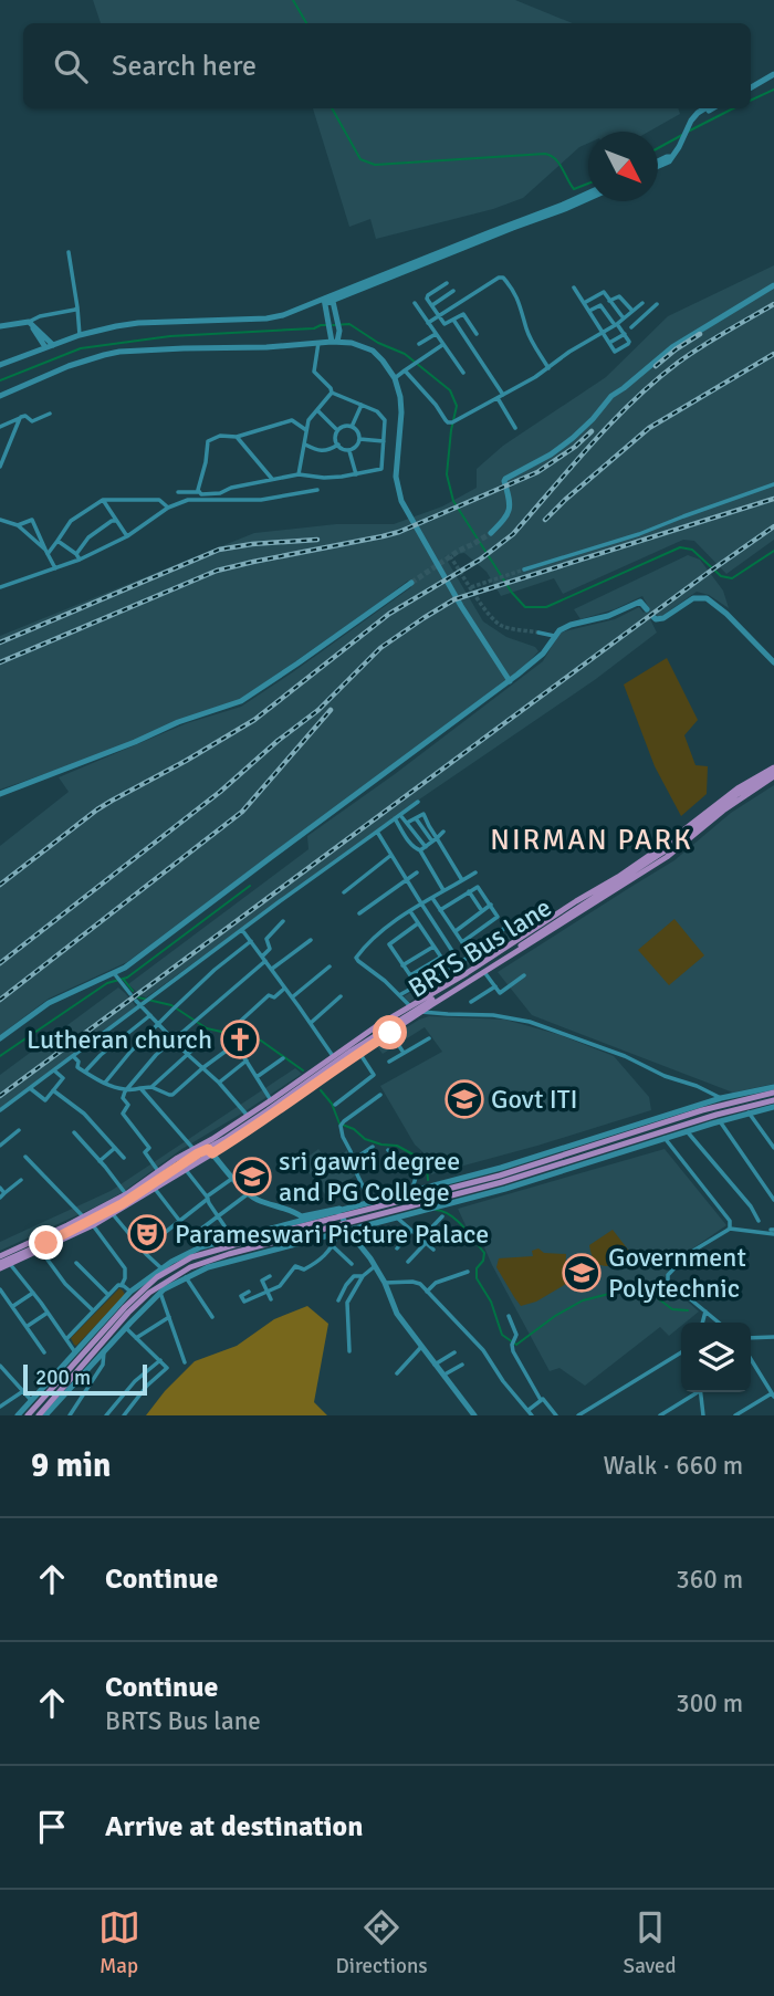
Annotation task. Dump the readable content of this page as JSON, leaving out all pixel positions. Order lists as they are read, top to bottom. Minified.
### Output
{"streets":{"main road":["BRTS Bus lane"]},"districts":["NIRMAN PARK"],"places":{"church":["Lutheran church"],"school or university":["Govt ITI","sri gawri degree and PG College","Government Polytechnic"],"theatre":["Parameswari Picture Palace"]},"scale_bar":"200 m","north":"bottom right","page":{"search":"Search here","scale":"200 m","heading":["9 min","Walk · 660 m"],"list":[["Continue","360 m"],["Continue","BRTS Bus lane","300 m"],"Arrive at destination"],"nav":["Map","Directions","Saved"]}}
